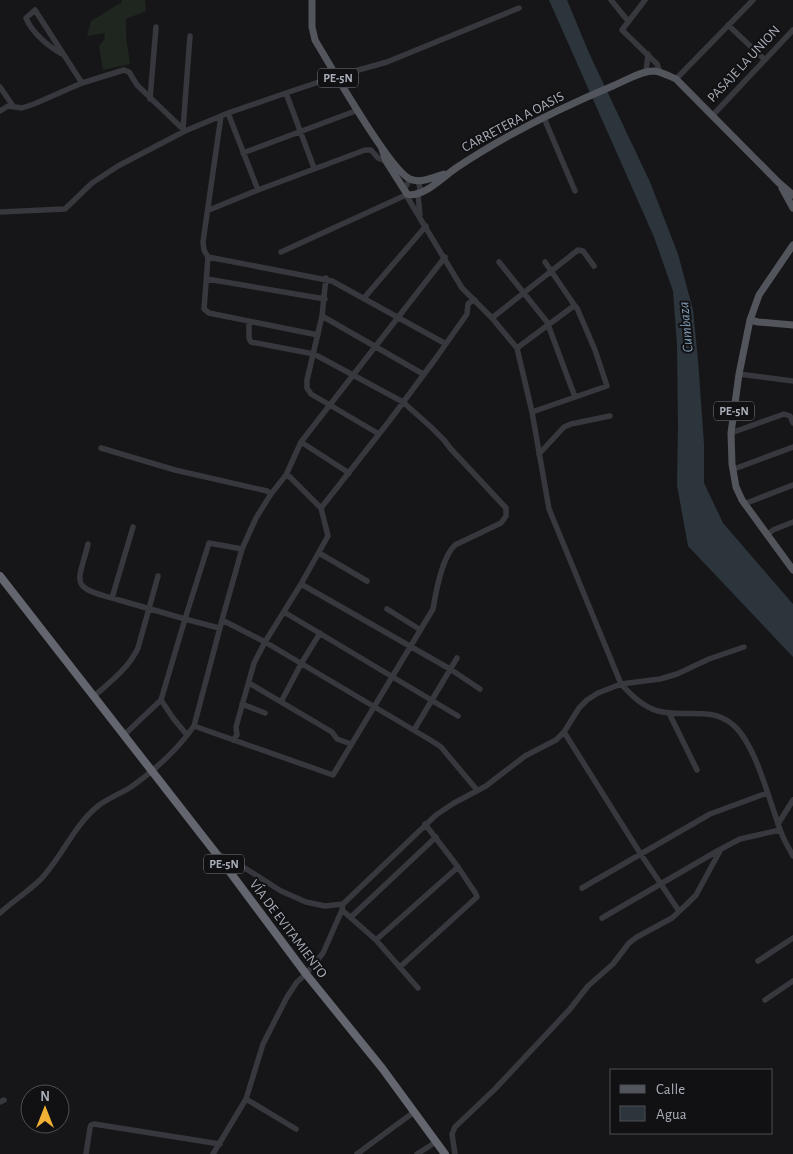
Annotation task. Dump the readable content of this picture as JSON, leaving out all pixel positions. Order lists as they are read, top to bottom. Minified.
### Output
{"streets":{"highway":["PE-5N","VÍA DE EVITAMIENTO"],"main road":["CARRETERA A OASIS"],"street":["PASAJE LA UNION"]},"crossings":[["PE-5N","CARRETERA A OASIS"]],"water":["Cumbaza"],"legend":["Calle","Agua"],"north":"top"}
